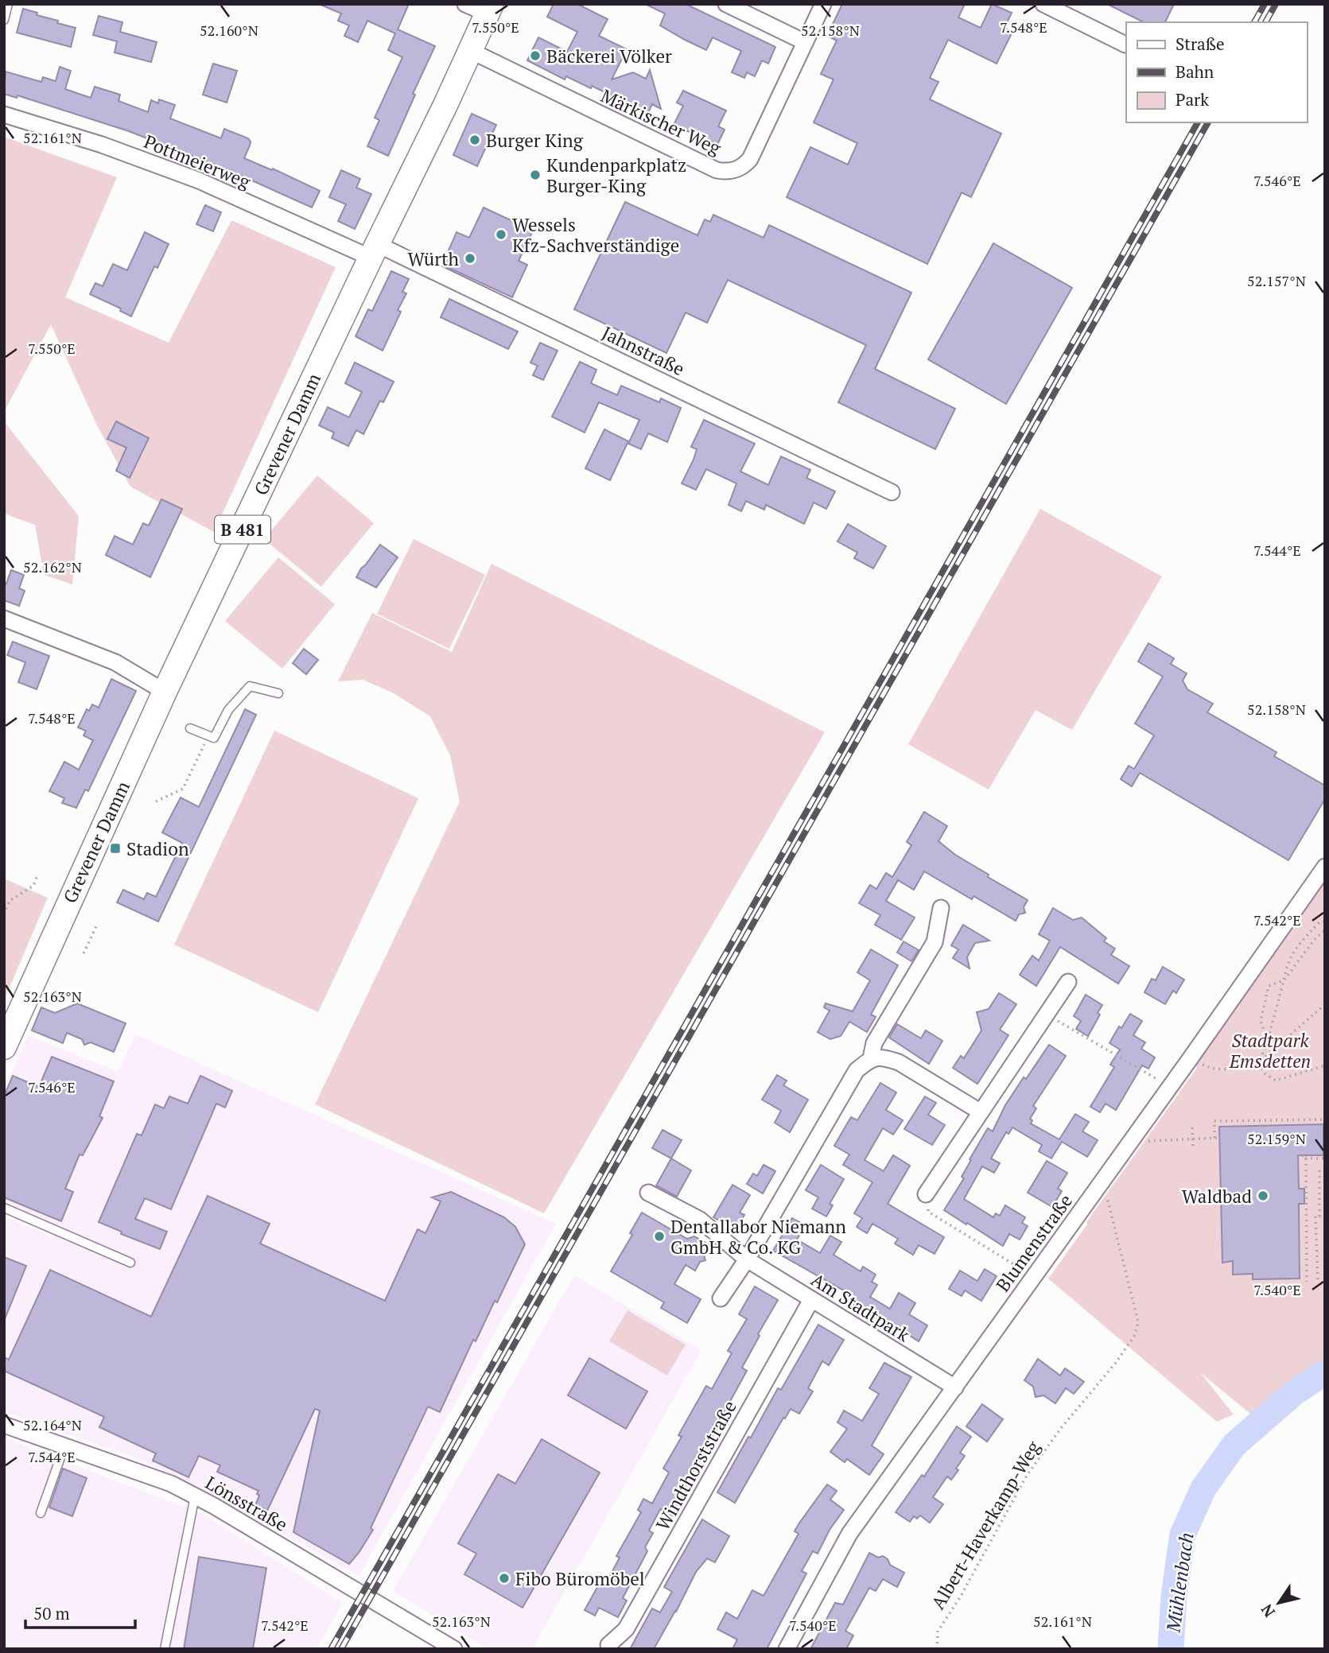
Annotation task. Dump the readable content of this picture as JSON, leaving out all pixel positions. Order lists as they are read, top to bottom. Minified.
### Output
{"streets":{"main road":["Grevener Damm","B 481"],"street":["Märkischer Weg","Pottmeierweg","Jahnstraße","Blumenstraße","Am Stadtpark","Windthorststraße","Lönsstraße"],"path":["Albert-Haverkamp-Weg"]},"crossings":[["Märkischer Weg","Grevener Damm"],["Pottmeierweg","Jahnstraße"],["Pottmeierweg","Grevener Damm"],["Jahnstraße","Grevener Damm"],["Blumenstraße","Am Stadtpark"],["Blumenstraße","Albert-Haverkamp-Weg"],["Am Stadtpark","Windthorststraße"]],"water":["Mühlenbach"],"parks":["Stadtpark Emsdetten"],"places":{"other":["Bäckerei Völker","Burger King","Kundenparkplatz Burger-King","Wessels Kfz-Sachverständige","Würth","Waldbad","Dentallabor Niemann GmbH & Co. KG","Fibo Büromöbel"],"transit":["Stadion"]},"legend":["Straße","Bahn","Park"],"scale_bar":"50 m","north":"bottom left","coordinates":["7.550°E","7.548°E","52.160°N","52.158°N","52.161°N","7.546°E","52.157°N","7.544°E","52.162°N","7.542°E","52.163°N","52.159°N","7.540°E","52.164°N"]}
